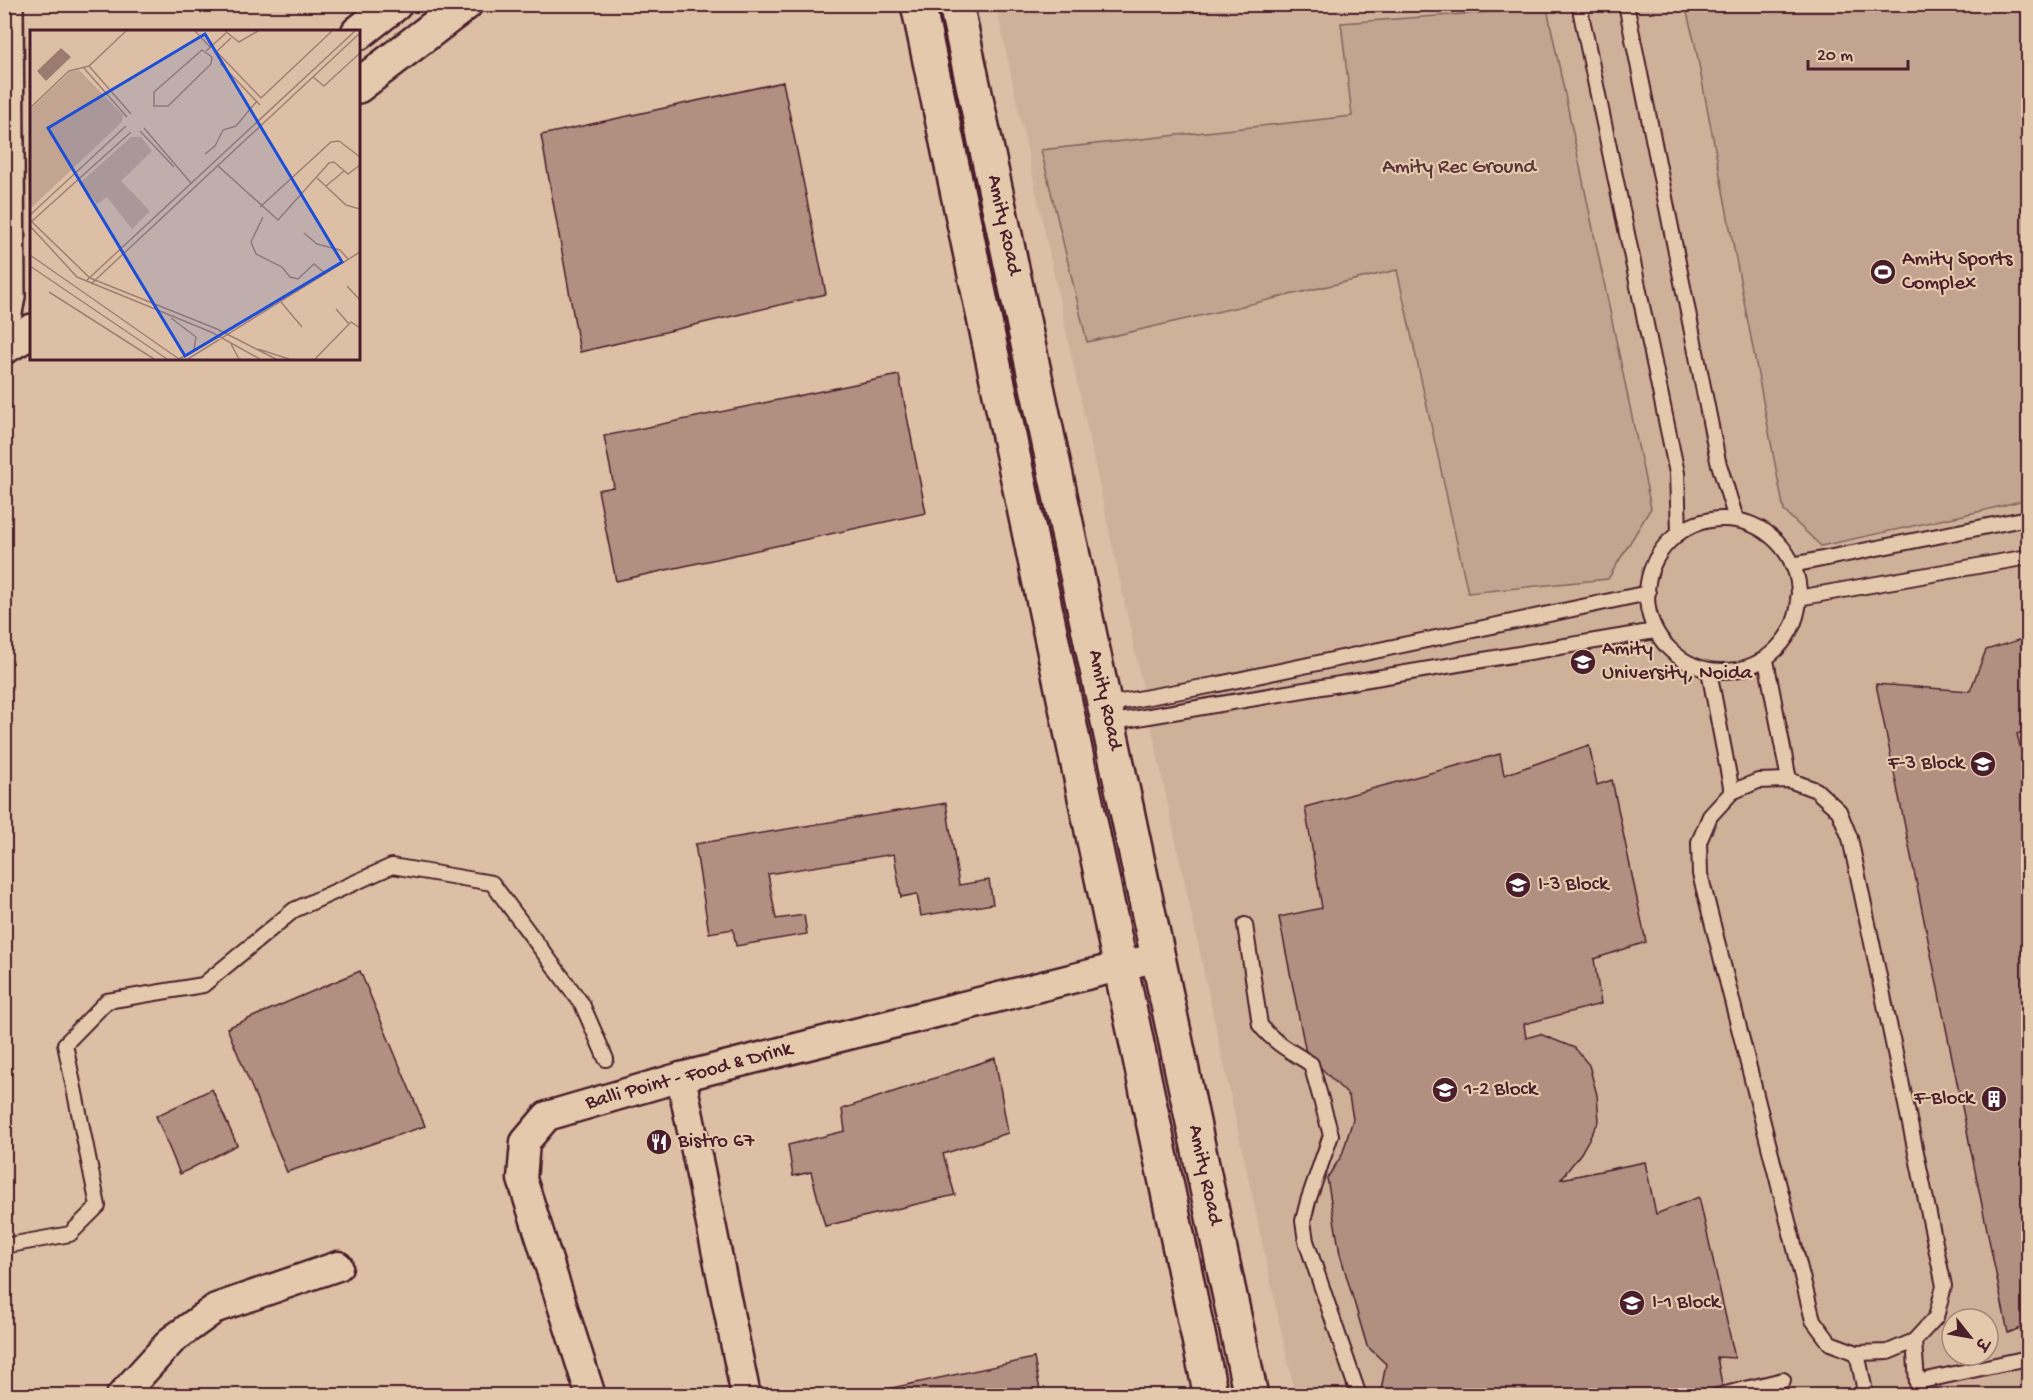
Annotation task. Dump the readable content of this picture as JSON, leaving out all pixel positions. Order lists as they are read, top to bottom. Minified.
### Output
{"streets":{"street":["Amity Road","Balli Point - Food & Drink"]},"crossings":[["Amity Road","Balli Point - Food & Drink"]],"parks":["Amity Rec Ground"],"places":{"sports":["Amity Sports Complex"],"school or university":["Amity University, Noida","F-3 Block","I-3 Block","1-2 Block","I-1 Block"],"building":["F-Block"],"restaurant":["Bistro 67"]},"scale_bar":"20 m","north":"bottom right"}
